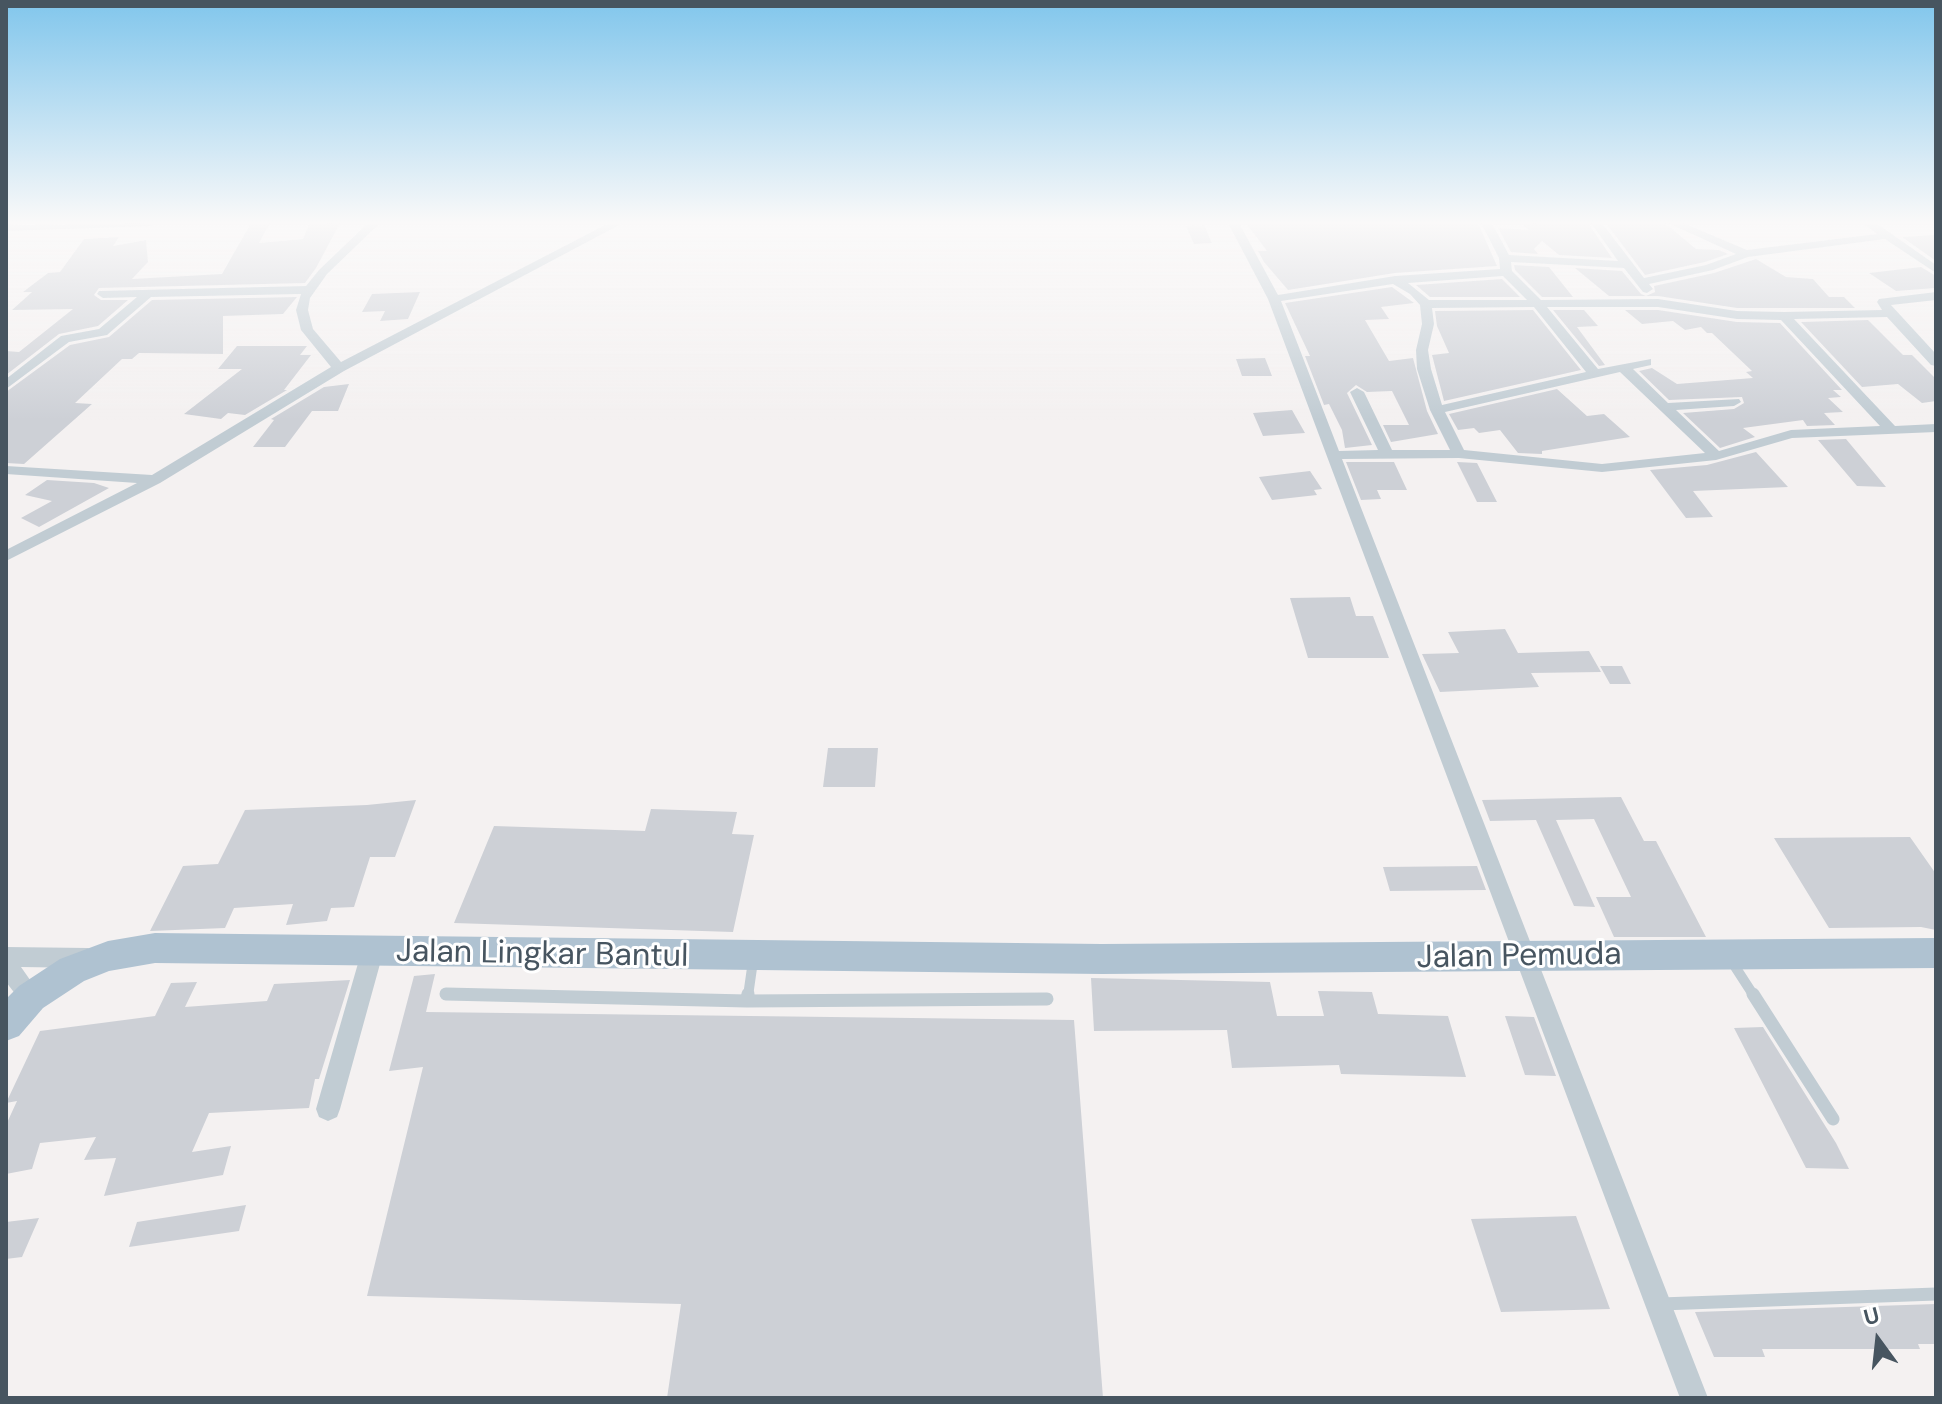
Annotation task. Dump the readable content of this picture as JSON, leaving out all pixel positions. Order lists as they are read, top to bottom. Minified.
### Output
{"streets":{"main road":["Jalan Lingkar Bantul","Jalan Pemuda"]},"crossings":[["Jalan Lingkar Bantul","Jalan Pemuda"]],"north":"top"}
